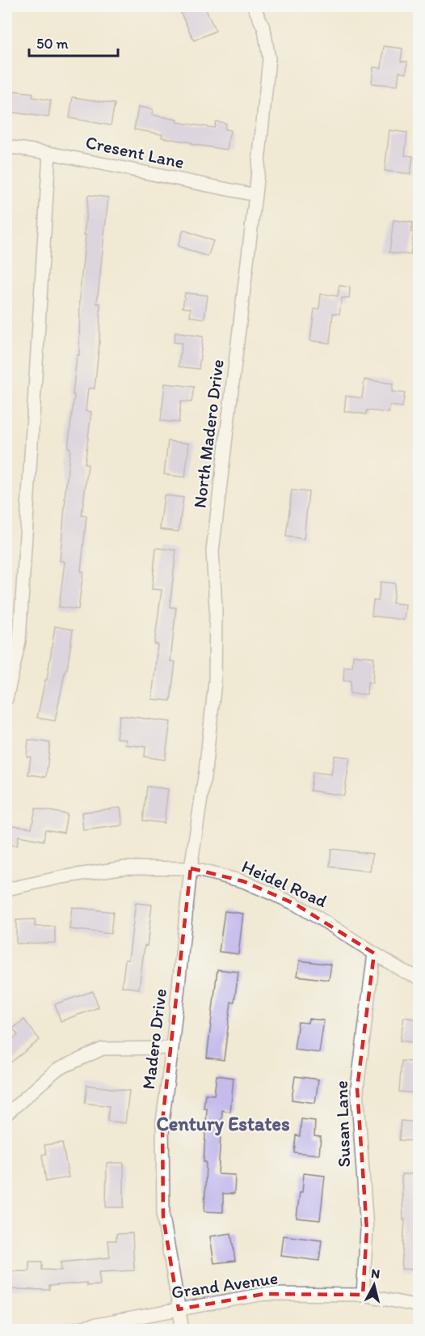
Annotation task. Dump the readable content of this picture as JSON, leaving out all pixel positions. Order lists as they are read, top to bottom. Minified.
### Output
{"streets":{"street":["Cresent Lane","North Madero Drive","Heidel Road","Madero Drive","Susan Lane","Grand Avenue"]},"crossings":[["Cresent Lane","North Madero Drive"],["North Madero Drive","Heidel Road"],["North Madero Drive","Madero Drive"],["Heidel Road","Madero Drive"],["Heidel Road","Susan Lane"],["Madero Drive","Grand Avenue"],["Susan Lane","Grand Avenue"]],"districts":["Century Estates"],"scale_bar":"50 m","north":"top"}
